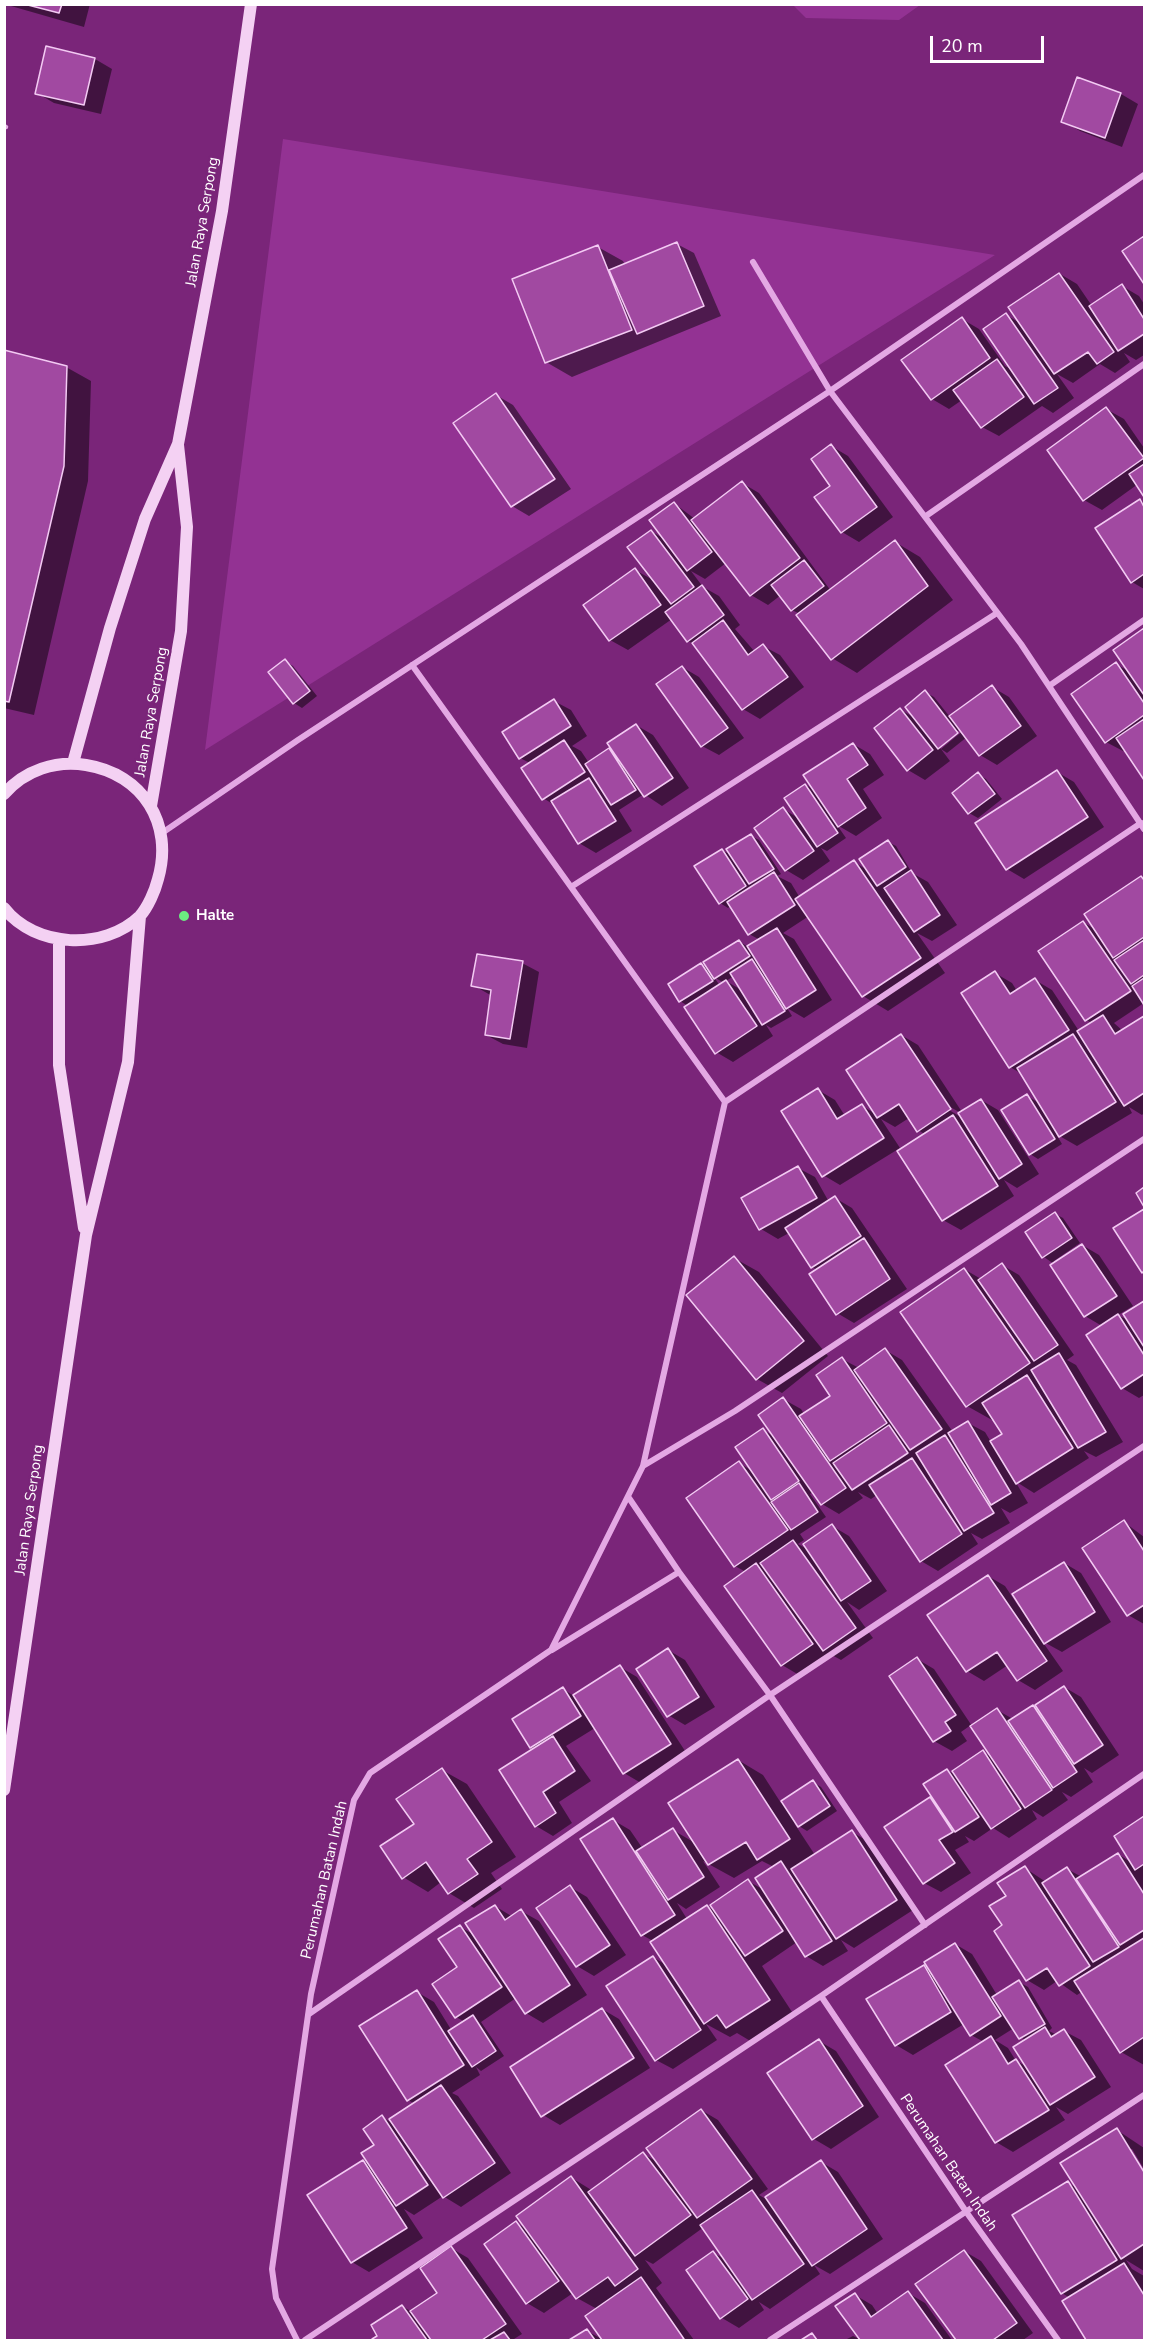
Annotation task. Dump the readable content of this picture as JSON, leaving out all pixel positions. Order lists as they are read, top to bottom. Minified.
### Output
{"streets":{"main road":["Jalan Raya Serpong"],"street":["Perumahan Batan Indah"]},"places":["Halte"],"scale_bar":"20 m"}
